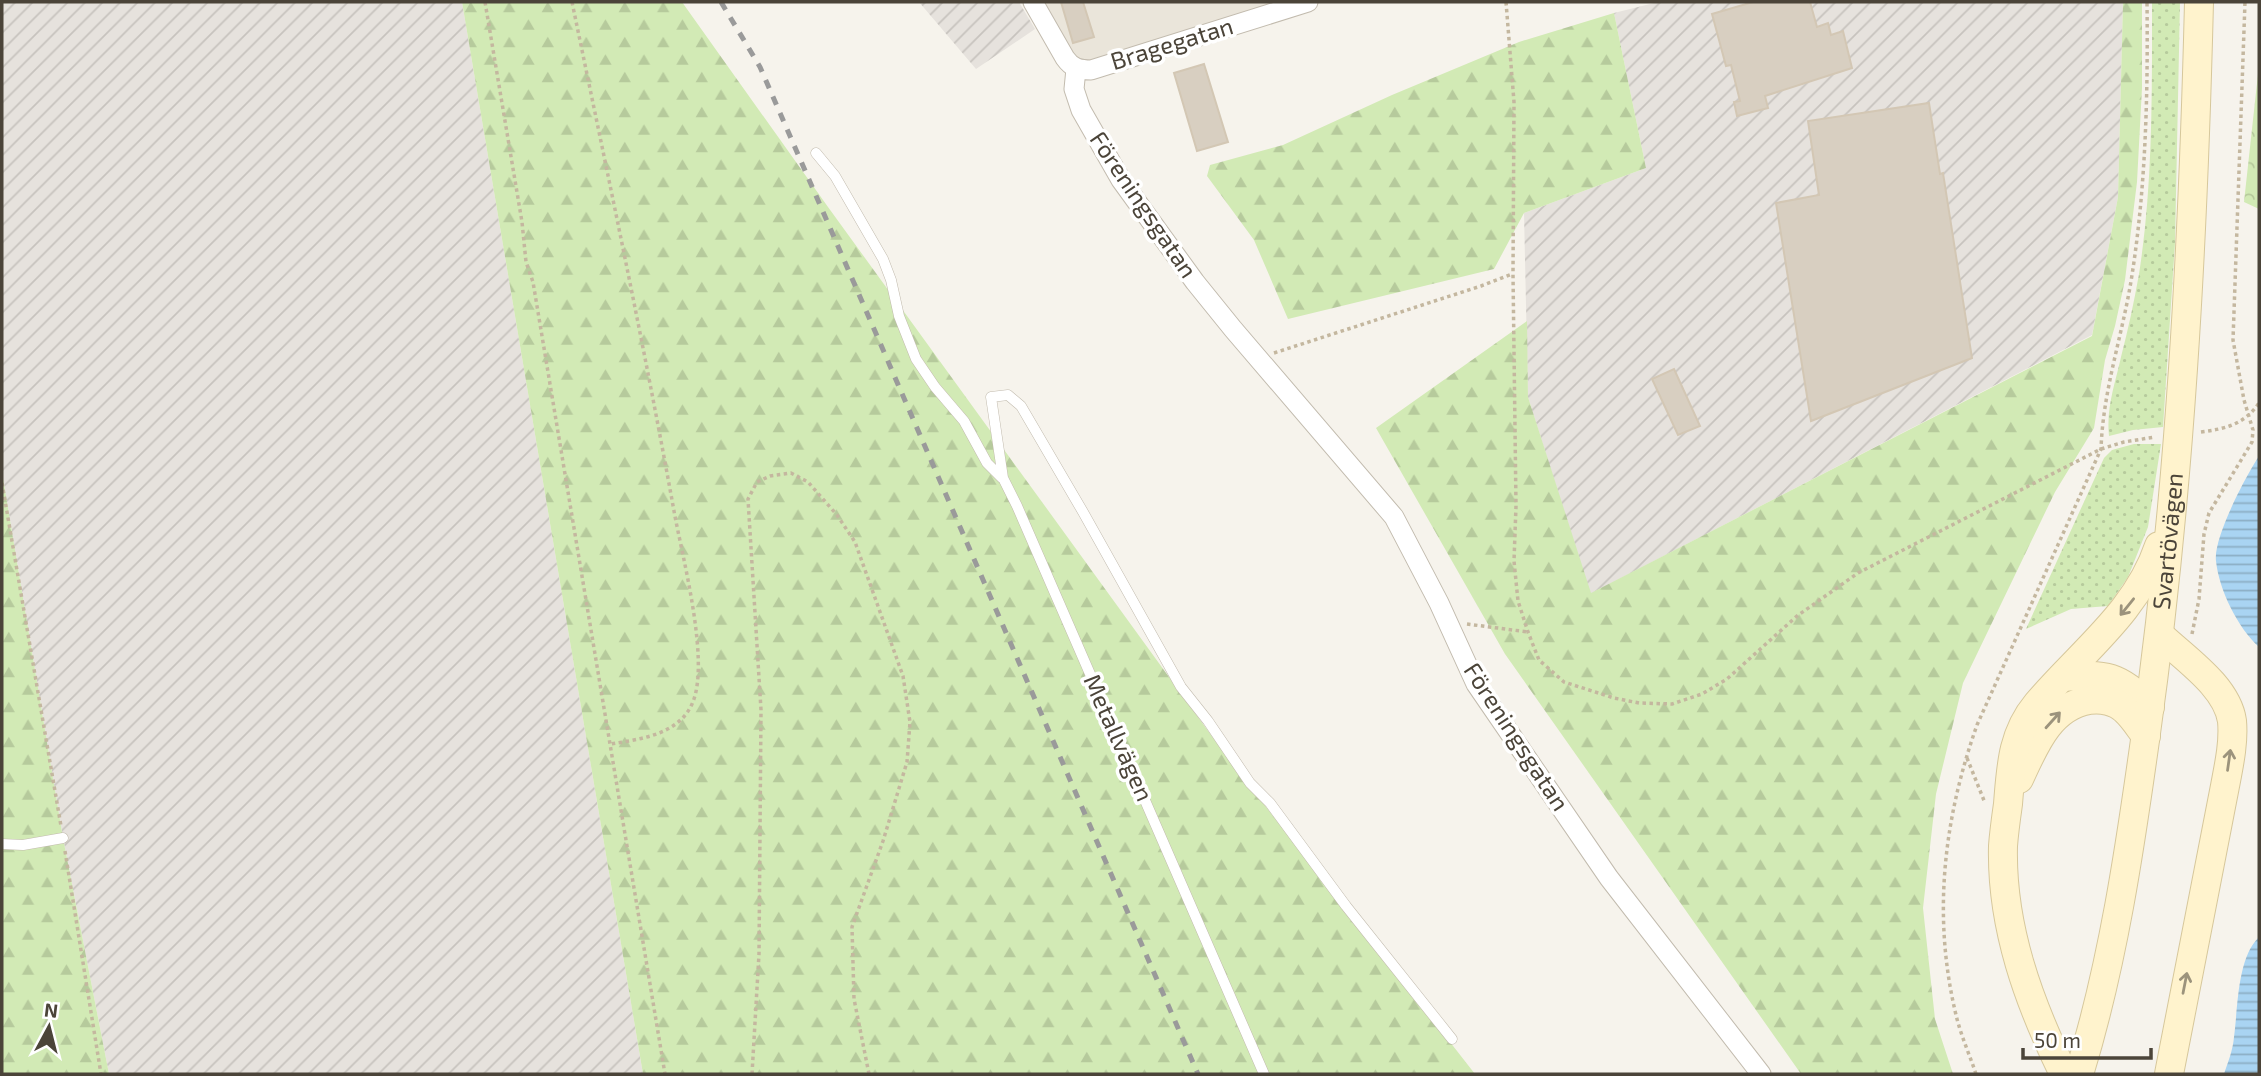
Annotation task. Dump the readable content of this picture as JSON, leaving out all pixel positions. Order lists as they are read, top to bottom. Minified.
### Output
{"streets":{"main road":["Svartövägen"],"street":["Bragegatan","Föreningsgatan"],"lane":["Metallvägen"]},"crossings":[["Bragegatan","Föreningsgatan"]],"scale_bar":"50 m","north":"top"}
